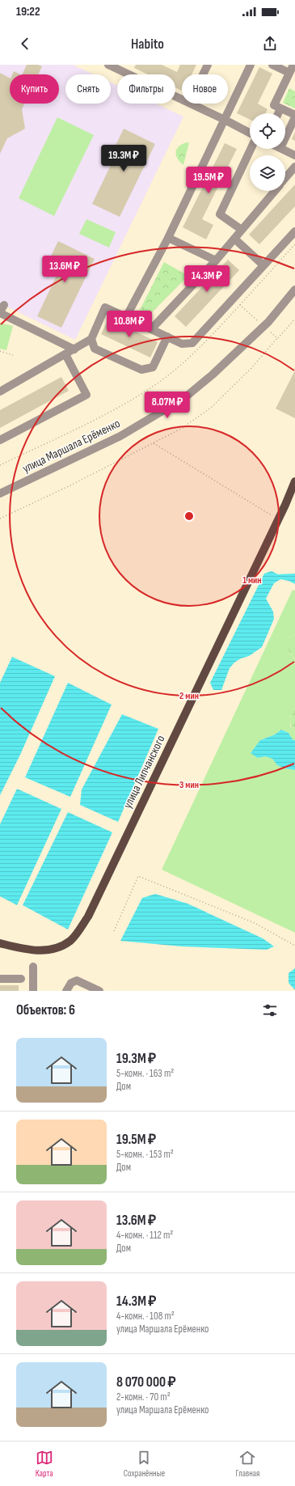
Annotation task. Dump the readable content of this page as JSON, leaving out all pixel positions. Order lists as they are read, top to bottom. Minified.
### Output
{"streets":{"main road":["улица Липчанского"],"street":["улица Маршала Ерёменко"]},"page":{"status":"19:22","header":"Habito","chip":["Купить","Снять","Фильтры","Новое"],"price":["19.3M ₽","19.5M ₽","13.6M ₽","14.3M ₽","10.8M ₽","8.07M ₽"],"heading":"Объектов: 6","list":[{"name":"19.3M ₽","note":"5-комн. · 163 m² · Дом"},{"name":"19.5M ₽","note":"5-комн. · 153 m² · Дом"},{"name":"13.6M ₽","note":"4-комн. · 112 m² · Дом"},{"name":"14.3M ₽","note":"4-комн. · 108 m² · улица Маршала Ерёменко"},{"name":"8 070 000 ₽","note":"2-комн. · 70 m² · улица Маршала Ерёменко"}],"tabs":["Карта","Сохранённые","Главная"]},"rings":["1 мин","2 мин","3 мин"]}
